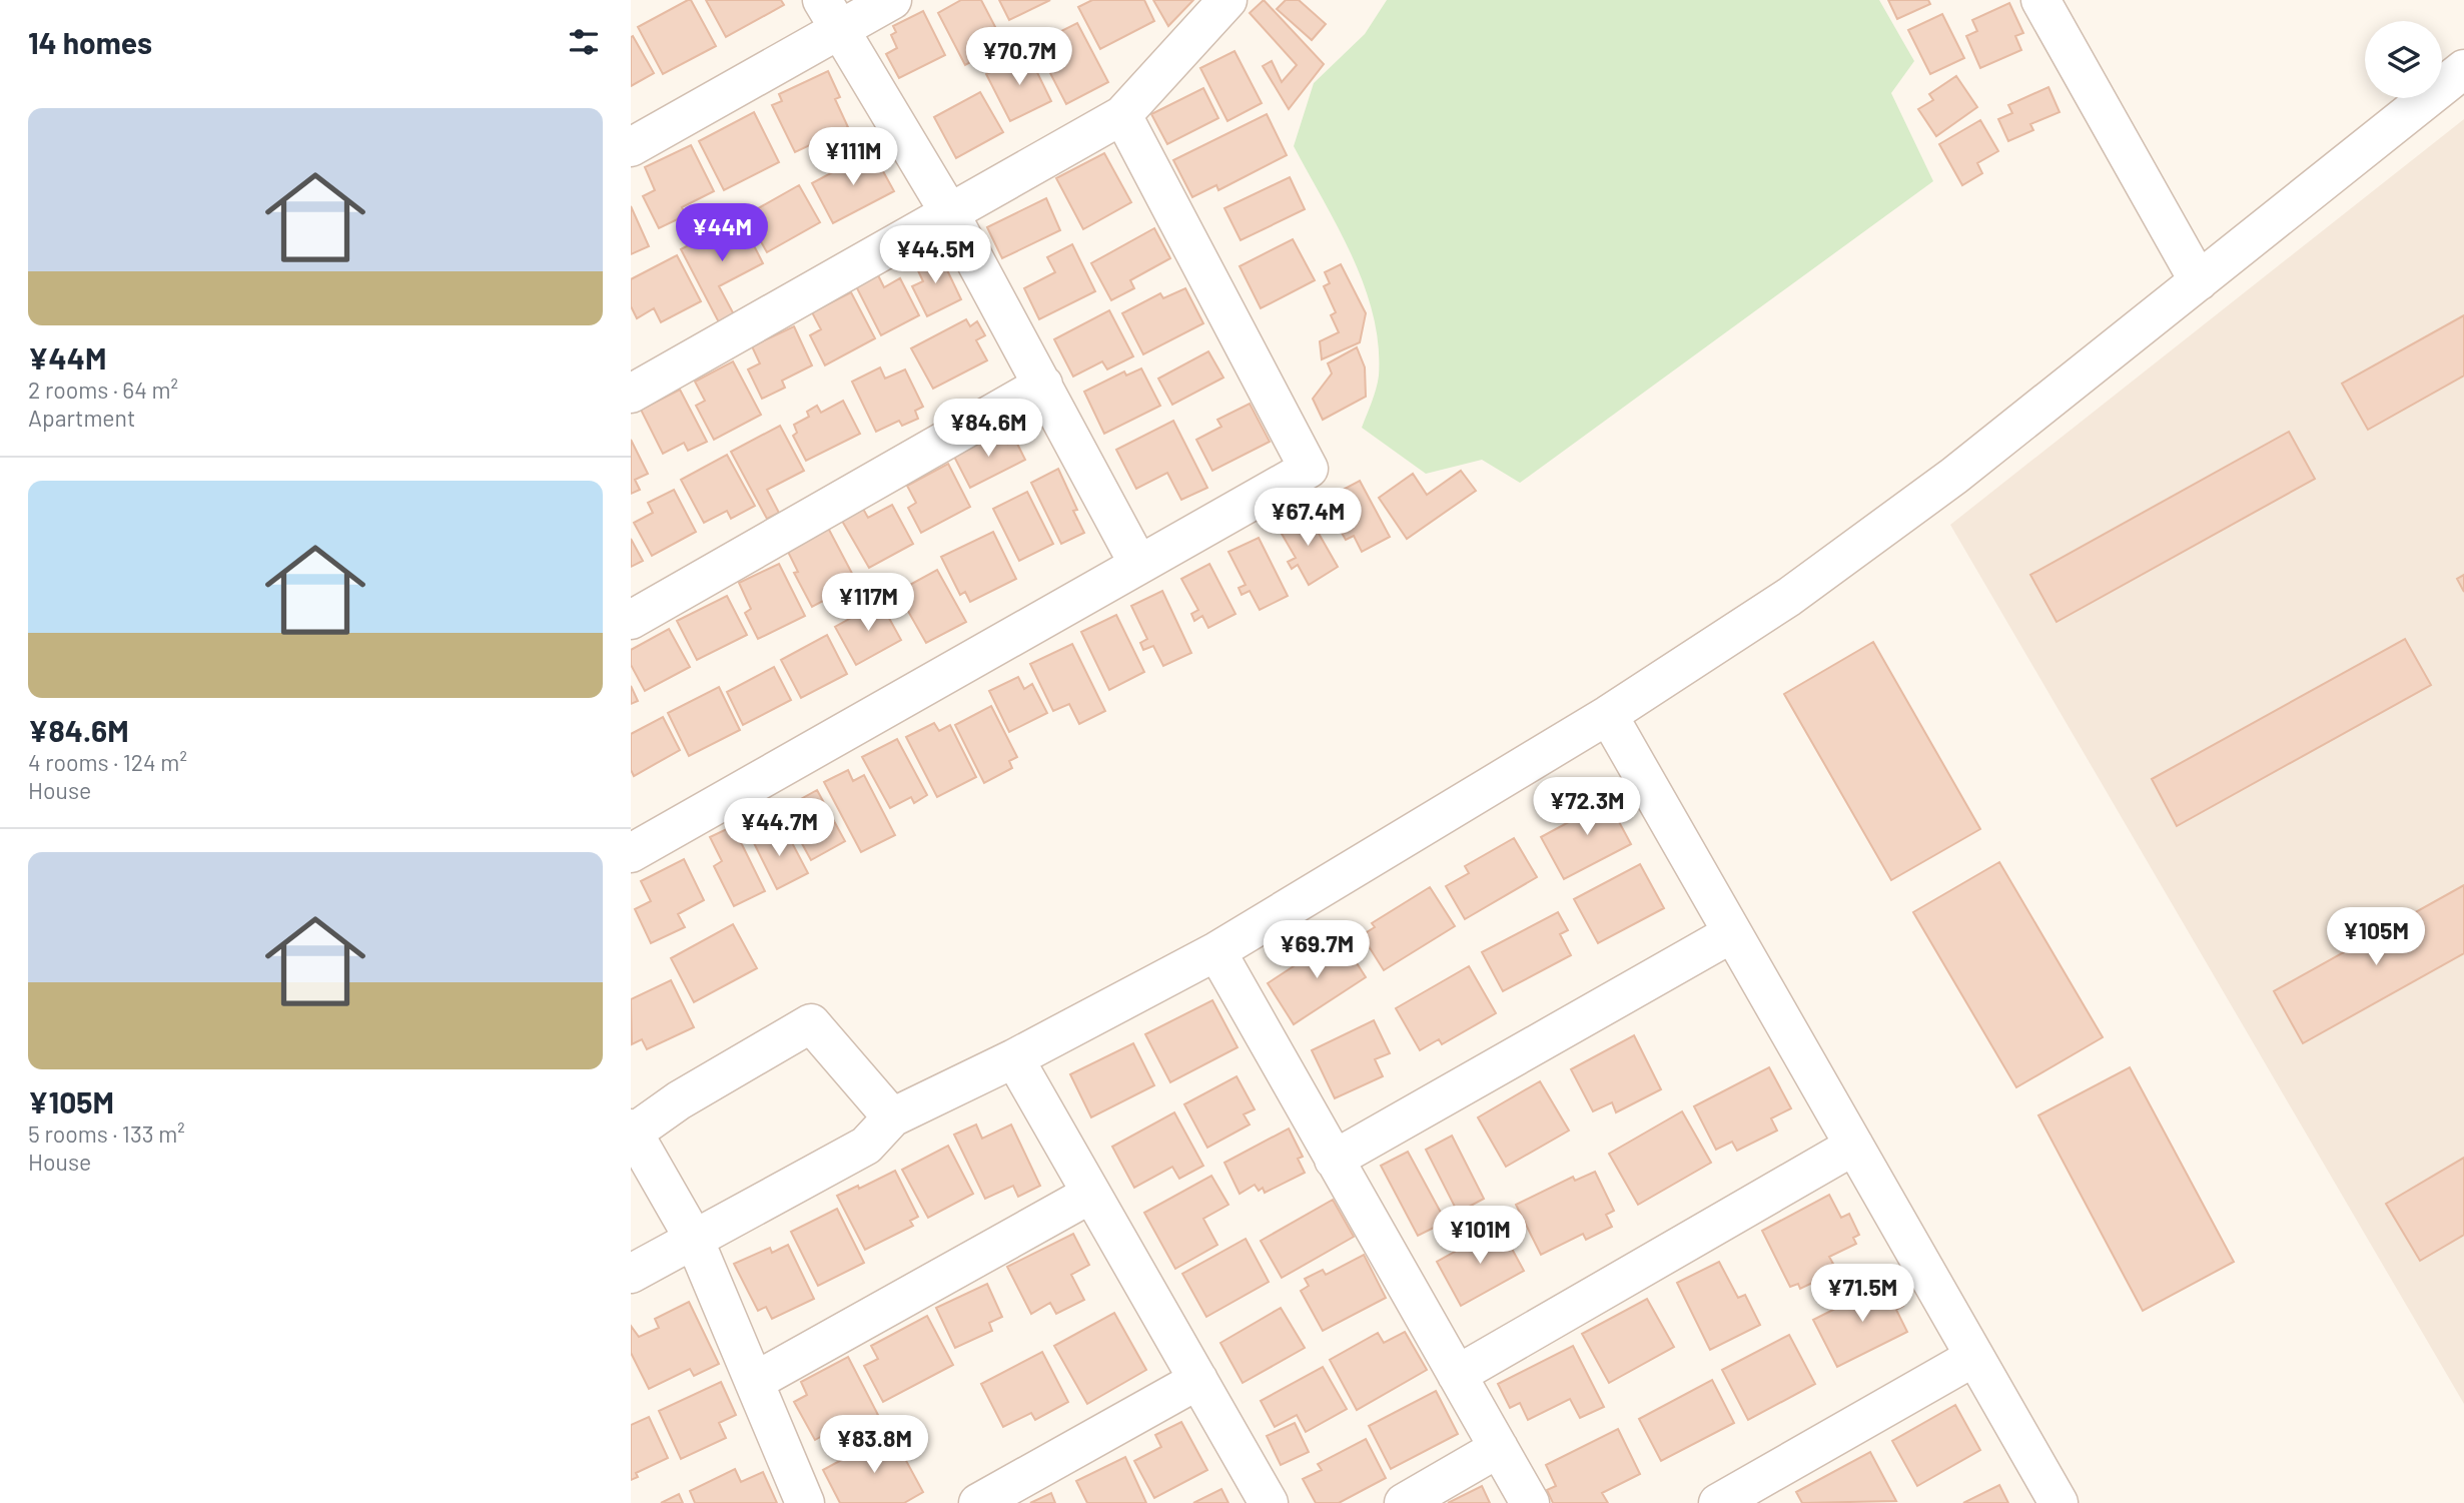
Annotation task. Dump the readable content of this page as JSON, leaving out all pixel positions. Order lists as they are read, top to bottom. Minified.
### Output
{"page":{"heading":"14 homes","price":["¥70.7M","¥111M","¥44M","¥44.5M","¥84.6M","¥67.4M","¥117M","¥72.3M","¥44.7M","¥105M","¥69.7M","¥101M","¥71.5M","¥83.8M"],"list":[{"name":"¥44M","note":"2 rooms · 64 m² · Apartment"},{"name":"¥84.6M","note":"4 rooms · 124 m² · House"},{"name":"¥105M","note":"5 rooms · 133 m² · House"}]}}
